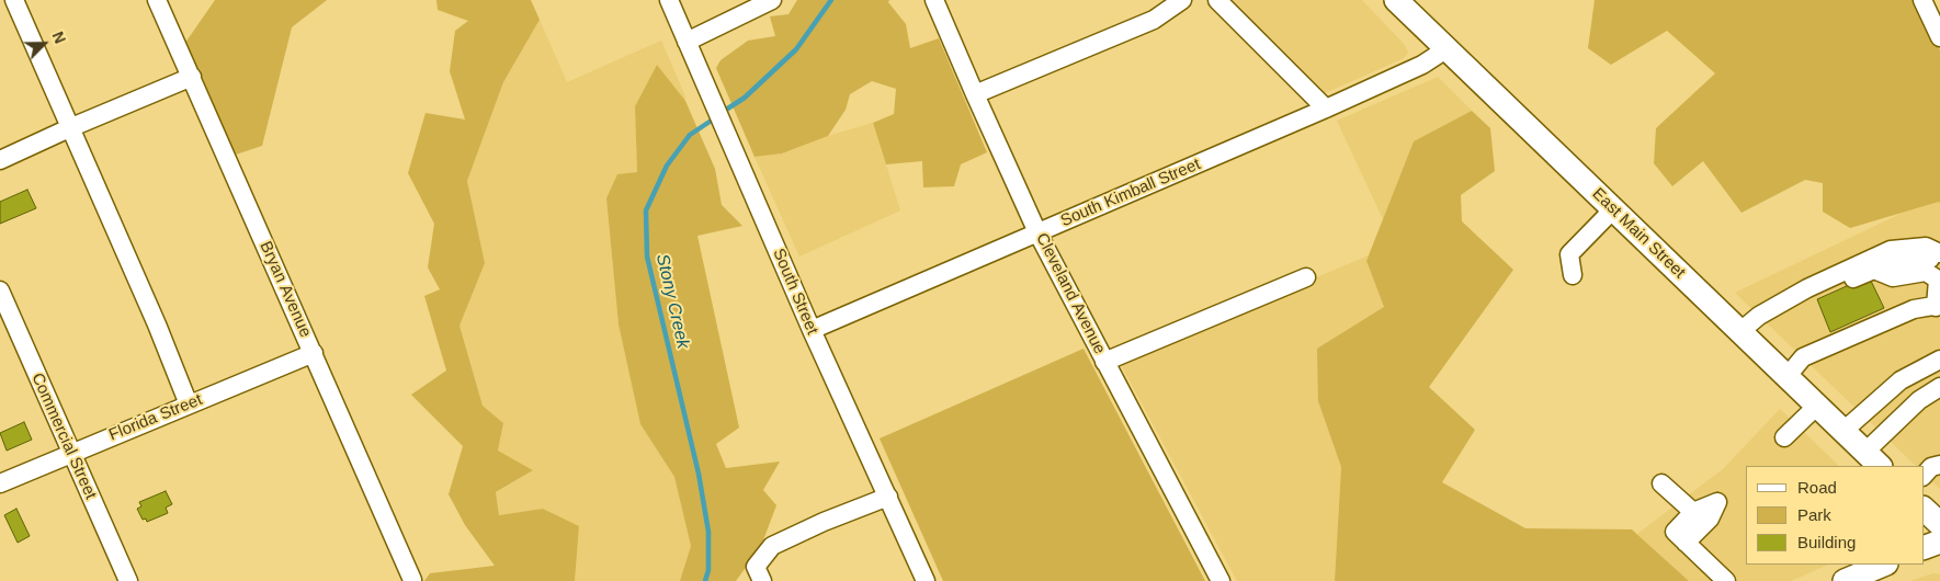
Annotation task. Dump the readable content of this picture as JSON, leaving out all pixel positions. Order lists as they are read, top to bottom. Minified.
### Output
{"streets":{"main road":["East Main Street"],"street":["South Kimball Street","Bryan Avenue","South Street","Cleveland Avenue","Florida Street","Commercial Street"]},"crossings":[["South Kimball Street","East Main Street"],["South Kimball Street","South Street"],["South Kimball Street","Cleveland Avenue"],["Bryan Avenue","Florida Street"],["Florida Street","Commercial Street"]],"water":["Stony Creek"],"legend":["Road","Park","Building"],"north":"top right"}
